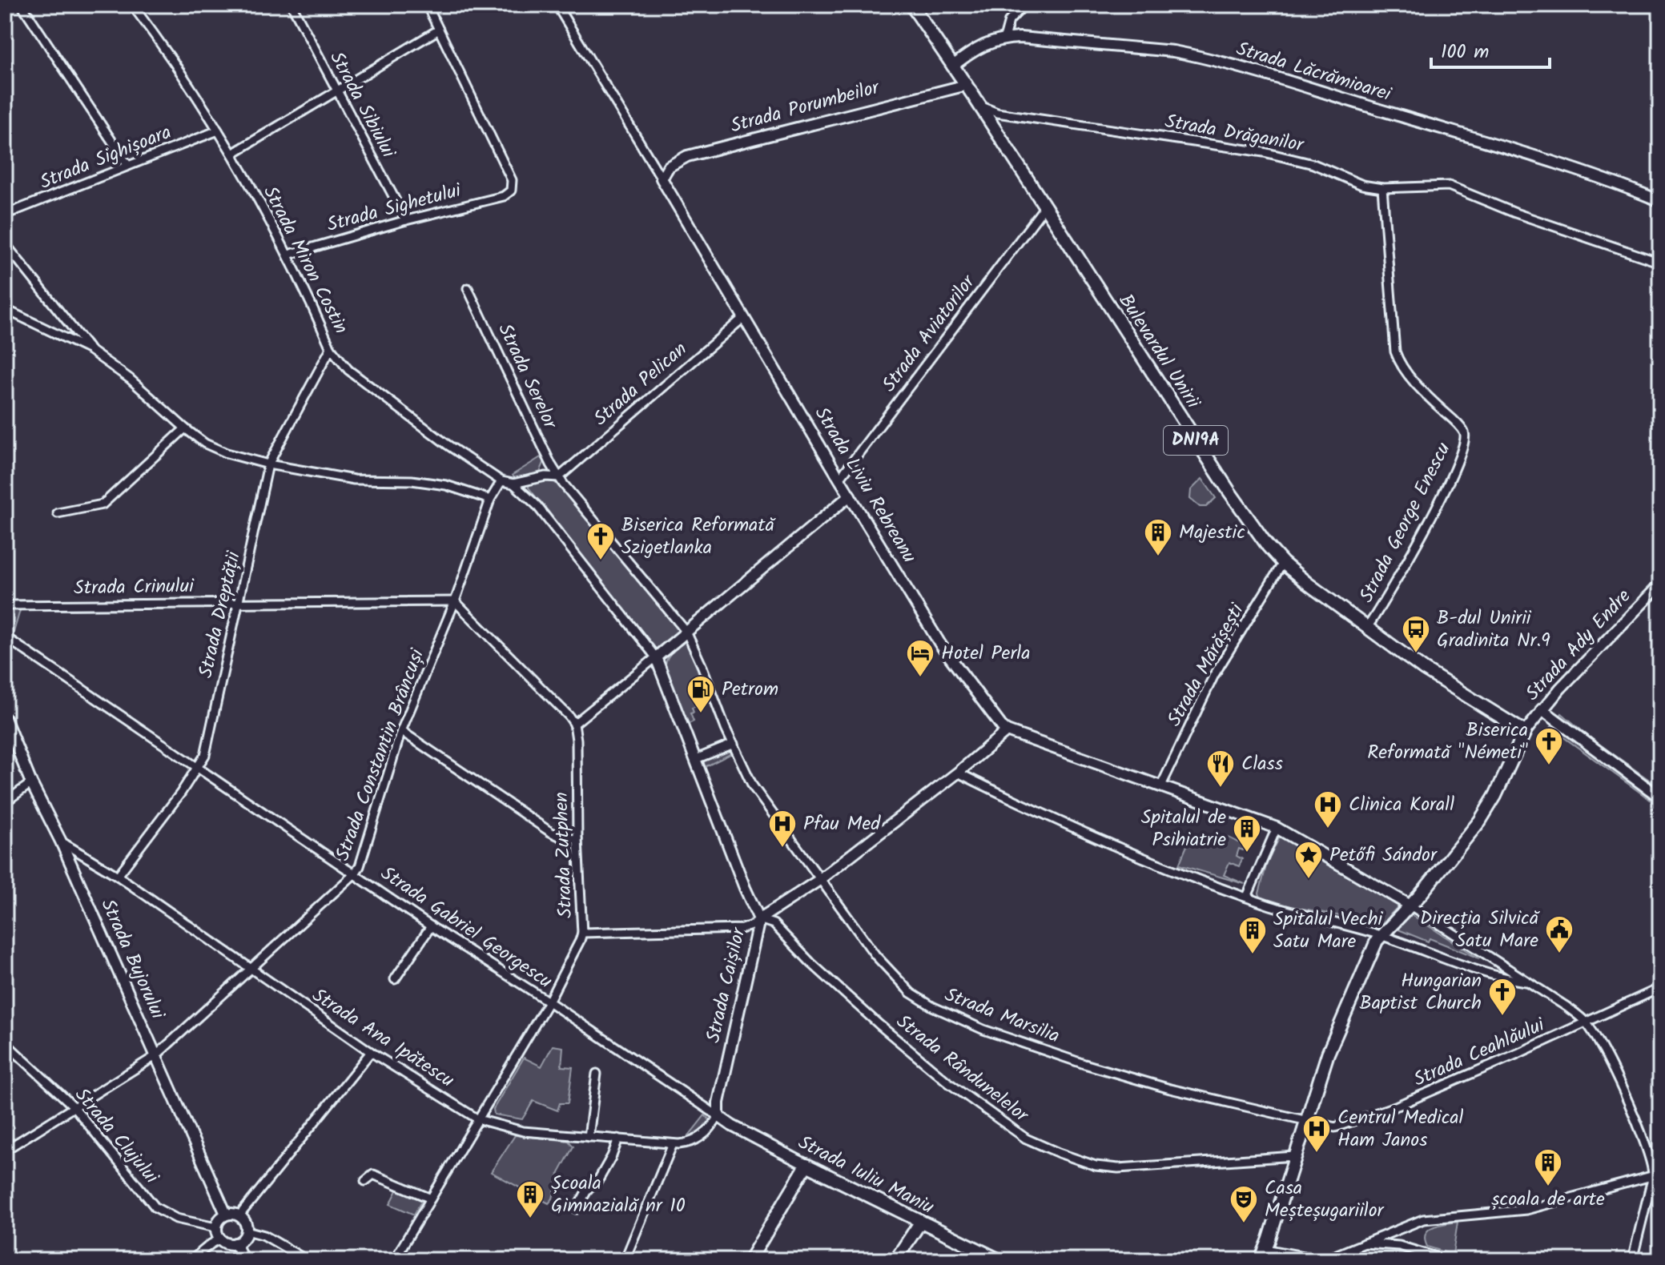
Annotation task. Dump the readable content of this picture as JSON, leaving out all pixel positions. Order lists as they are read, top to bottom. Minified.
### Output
{"streets":{"main road":["Strada Lăcrămioarei","Strada Porumbeilor","Bulevardul Unirii","DN19A","Strada Liviu Rebreanu","Strada Ady Endre","Strada Bujorului","Strada Caișilor","Strada Iuliu Maniu"],"street":["Strada Sibiului","Strada Drăganilor","Strada Sighișoara","Strada Sighetului","Strada Miron Costin","Strada Aviatorilor","Strada Serelor","Strada Pelican","Strada George Enescu","Strada Crinului","Strada Dreptății","Strada Mărășești","Strada Constantin Brâncuși","Strada Zutphen","Strada Gabriel Georgescu","Strada Marsilia","Strada Ana Ipătescu","Strada Ceahlăului","Strada Rândunelelor","Strada Clujului"]},"crossings":[["Strada Lăcrămioarei","Bulevardul Unirii"],["Strada Sibiului","Strada Sighetului"],["Strada Porumbeilor","Bulevardul Unirii"],["Strada Porumbeilor","Strada Liviu Rebreanu"],["Strada Drăganilor","Bulevardul Unirii"],["Strada Drăganilor","Strada George Enescu"],["Strada Sighișoara","Strada Miron Costin"],["Strada Sighetului","Strada Miron Costin"],["Strada Miron Costin","Strada Dreptății"],["Strada Miron Costin","Strada Constantin Brâncuși"],["Strada Aviatorilor","Bulevardul Unirii"],["Strada Aviatorilor","Strada Liviu Rebreanu"],["Bulevardul Unirii","Strada George Enescu"],["Bulevardul Unirii","Strada Ady Endre"],["Bulevardul Unirii","Strada Mărășești"],["Strada Serelor","Strada Pelican"],["Strada Serelor","Strada Marsilia"],["Strada Pelican","Strada Liviu Rebreanu"],["Strada Crinului","Strada Dreptății"],["Strada Crinului","Strada Constantin Brâncuși"],["Strada Dreptății","Strada Gabriel Georgescu"],["Strada Dreptății","Strada Ana Ipătescu"],["Strada Constantin Brâncuși","Strada Gabriel Georgescu"],["Strada Constantin Brâncuși","Strada Bujorului"],["Strada Constantin Brâncuși","Strada Ana Ipătescu"],["Strada Constantin Brâncuși","Strada Clujului"],["Strada Zutphen","Strada Gabriel Georgescu"],["Strada Zutphen","Strada Ana Ipătescu"],["Strada Gabriel Georgescu","Strada Caișilor"],["Strada Gabriel Georgescu","Strada Ana Ipătescu"],["Strada Gabriel Georgescu","Strada Iuliu Maniu"],["Strada Bujorului","Strada Ana Ipătescu"],["Strada Bujorului","Strada Clujului"],["Strada Caișilor","Strada Ana Ipătescu"],["Strada Caișilor","Strada Rândunelelor"],["Strada Caișilor","Strada Iuliu Maniu"],["Strada Marsilia","Strada Ceahlăului"],["Strada Ana Ipătescu","Strada Iuliu Maniu"]],"places":{"building":["Majestic","Spitalul de Psihiatrie","Spitalul Vechi Satu Mare","școala de arte","Școala Gimnazială nr 10"],"church":["Biserica Reformată Szigetlanka","Biserica Reformată \"Németi\"","Hungarian Baptist Church"],"bus stop":["B-dul Unirii Gradinita Nr.9"],"hotel":["Hotel Perla"],"fuel station":["Petrom"],"restaurant":["Class"],"hospital":["Clinica Korall","Pfau Med","Centrul Medical Ham Janos"],"place":["Petőfi Sándor"],"public building":["Direcția Silvică Satu Mare"],"theatre":["Casa Meșteșugariilor"]},"scale_bar":"100 m"}
